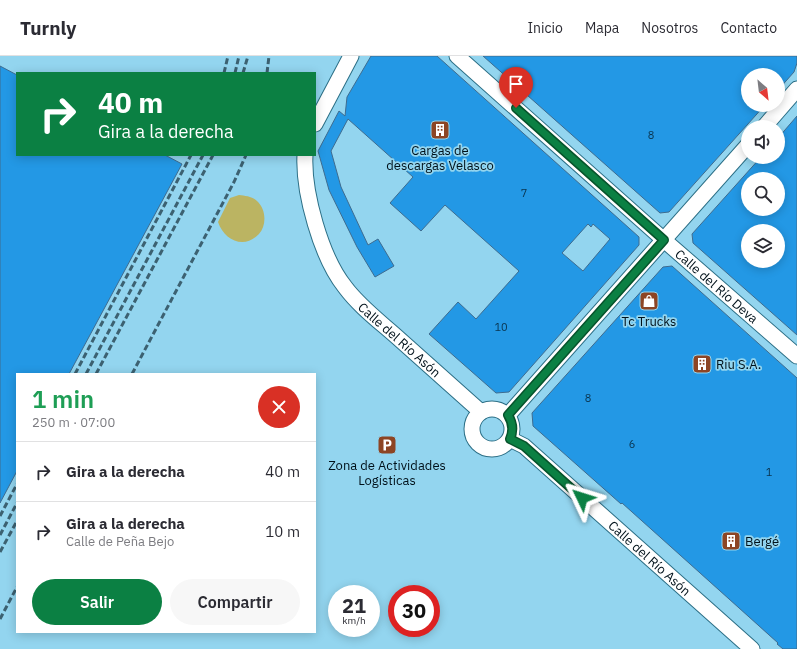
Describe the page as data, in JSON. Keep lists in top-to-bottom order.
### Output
{
  "streets": {
    "street": ["Calle del Río Deva", "Calle del Río Asón"]
  },
  "places": {
    "building": ["Cargas de descargas Velasco", "Riu S.A.", "Bergé"],
    "shop": ["Tc Trucks"],
    "parking": ["Zona de Actividades Logísticas"]
  },
  "house_numbers": [
    "8",
    "7",
    "10",
    "8",
    "6",
    "1"
  ],
  "north": "bottom right",
  "page": {
    "header": "Turnly",
    "nav": [
      "Inicio",
      "Mapa",
      "Nosotros",
      "Contacto"
    ],
    "turn": ["40 m", "Gira a la derecha"],
    "heading": ["1 min", "250 m · 07:00"],
    "list": [
      {
        "name": "Gira a la derecha",
        "value": "40 m"
      },
      {
        "name": "Gira a la derecha",
        "note": "Calle de Peña Bejo",
        "value": "10 m"
      }
    ],
    "buttons": ["Salir", "Compartir"],
    "speed": "21 km/h",
    "limit": "30"
  }
}
